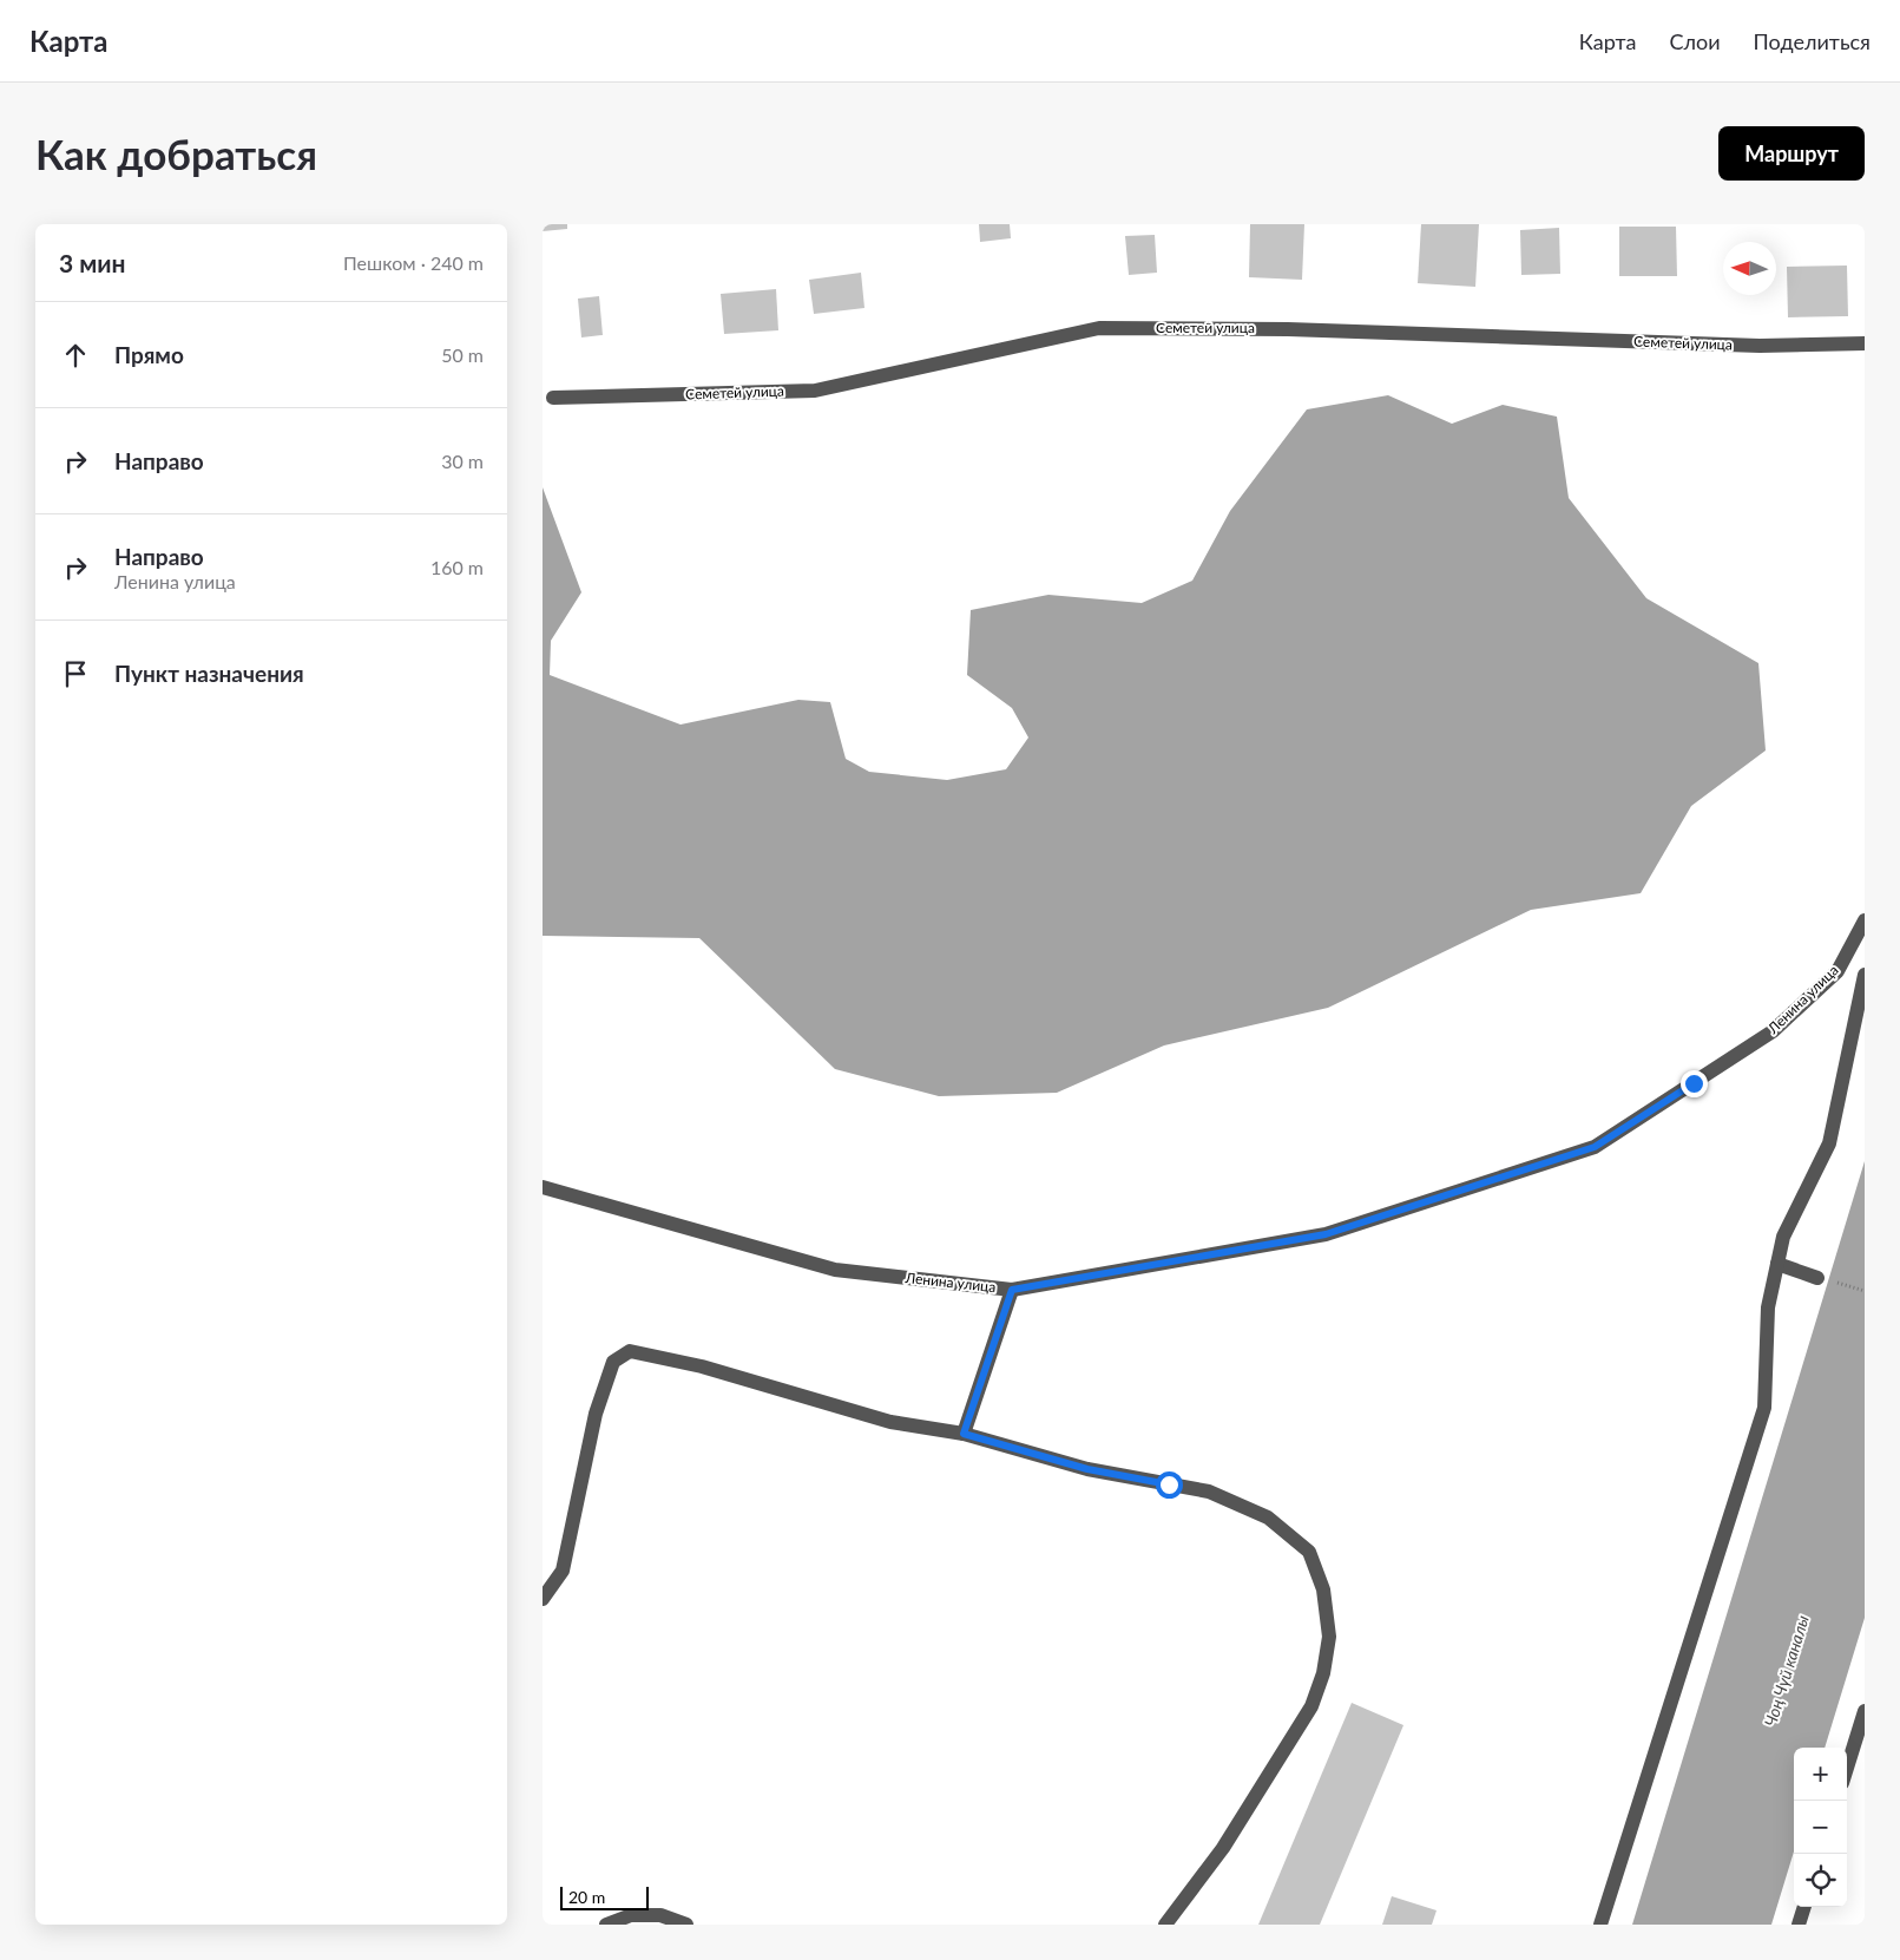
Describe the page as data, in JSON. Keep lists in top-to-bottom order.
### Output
{
  "streets": {
    "street": ["Семетей улица", "Ленина улица"]
  },
  "water": ["Чоң Чүй каналы"],
  "scale_bar": "20 m",
  "north": "left",
  "page": {
    "header": "Карта",
    "nav": ["Карта", "Слои", "Поделиться"],
    "buttons": "Маршрут",
    "title": "Как добраться",
    "heading": ["3 мин", "Пешком · 240 m"],
    "list": [
      ["Прямо", "50 m"],
      ["Направо", "30 m"],
      ["Направо", "Ленина улица", "160 m"],
      "Пункт назначения"
    ],
    "map_buttons": ["+", "−"],
    "scale": "20 m"
  }
}
